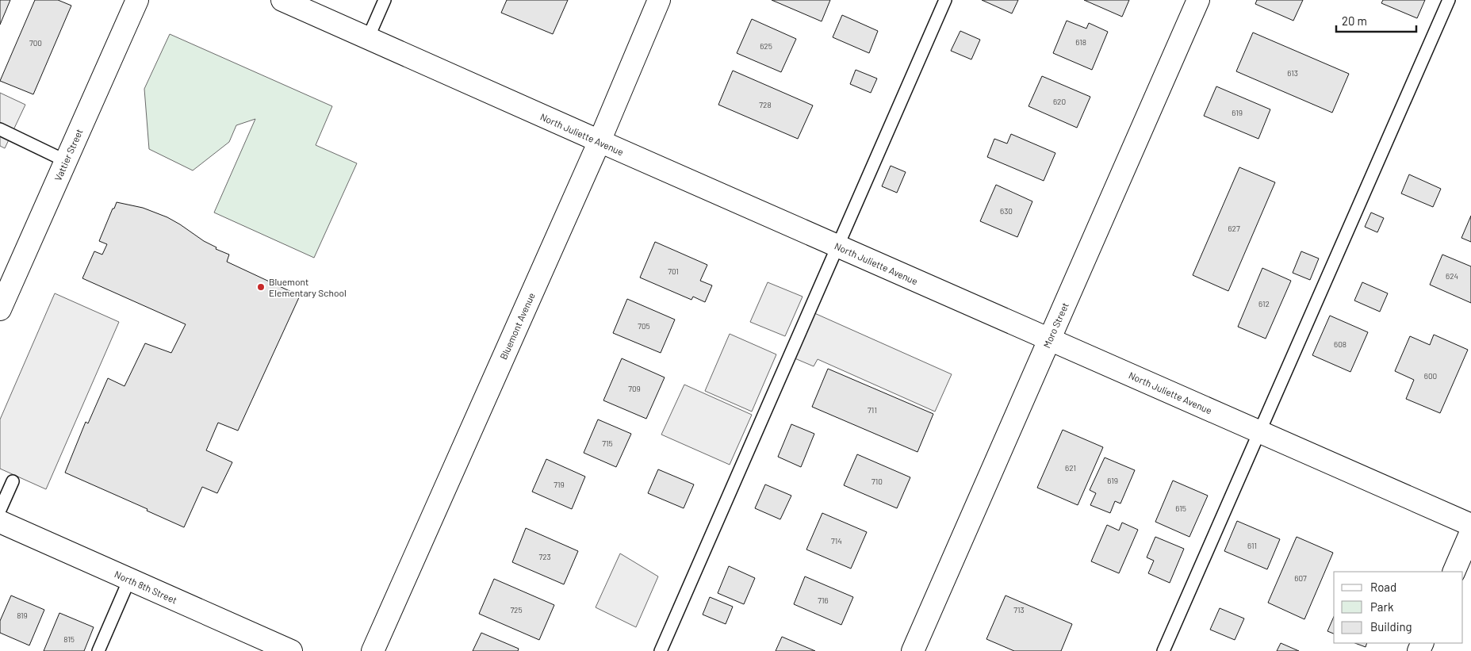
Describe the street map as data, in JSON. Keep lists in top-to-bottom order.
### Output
{
  "streets": {
    "street": [
      "North Juliette Avenue",
      "Vattier Street",
      "Moro Street",
      "Bluemont Avenue",
      "North 8th Street"
    ]
  },
  "crossings": [
    ["North Juliette Avenue", "Moro Street"],
    ["North Juliette Avenue", "Bluemont Avenue"]
  ],
  "places": ["Bluemont Elementary School"],
  "house_numbers": [
    "618",
    "700",
    "625",
    "613",
    "620",
    "728",
    "619",
    "630",
    "627",
    "701",
    "624",
    "612",
    "705",
    "608",
    "600",
    "709",
    "711",
    "715",
    "621",
    "619",
    "710",
    "719",
    "615",
    "714",
    "611",
    "723",
    "607",
    "716",
    "725",
    "713",
    "819",
    "815"
  ],
  "legend": ["Road", "Park", "Building"],
  "scale_bar": "20 m"
}
